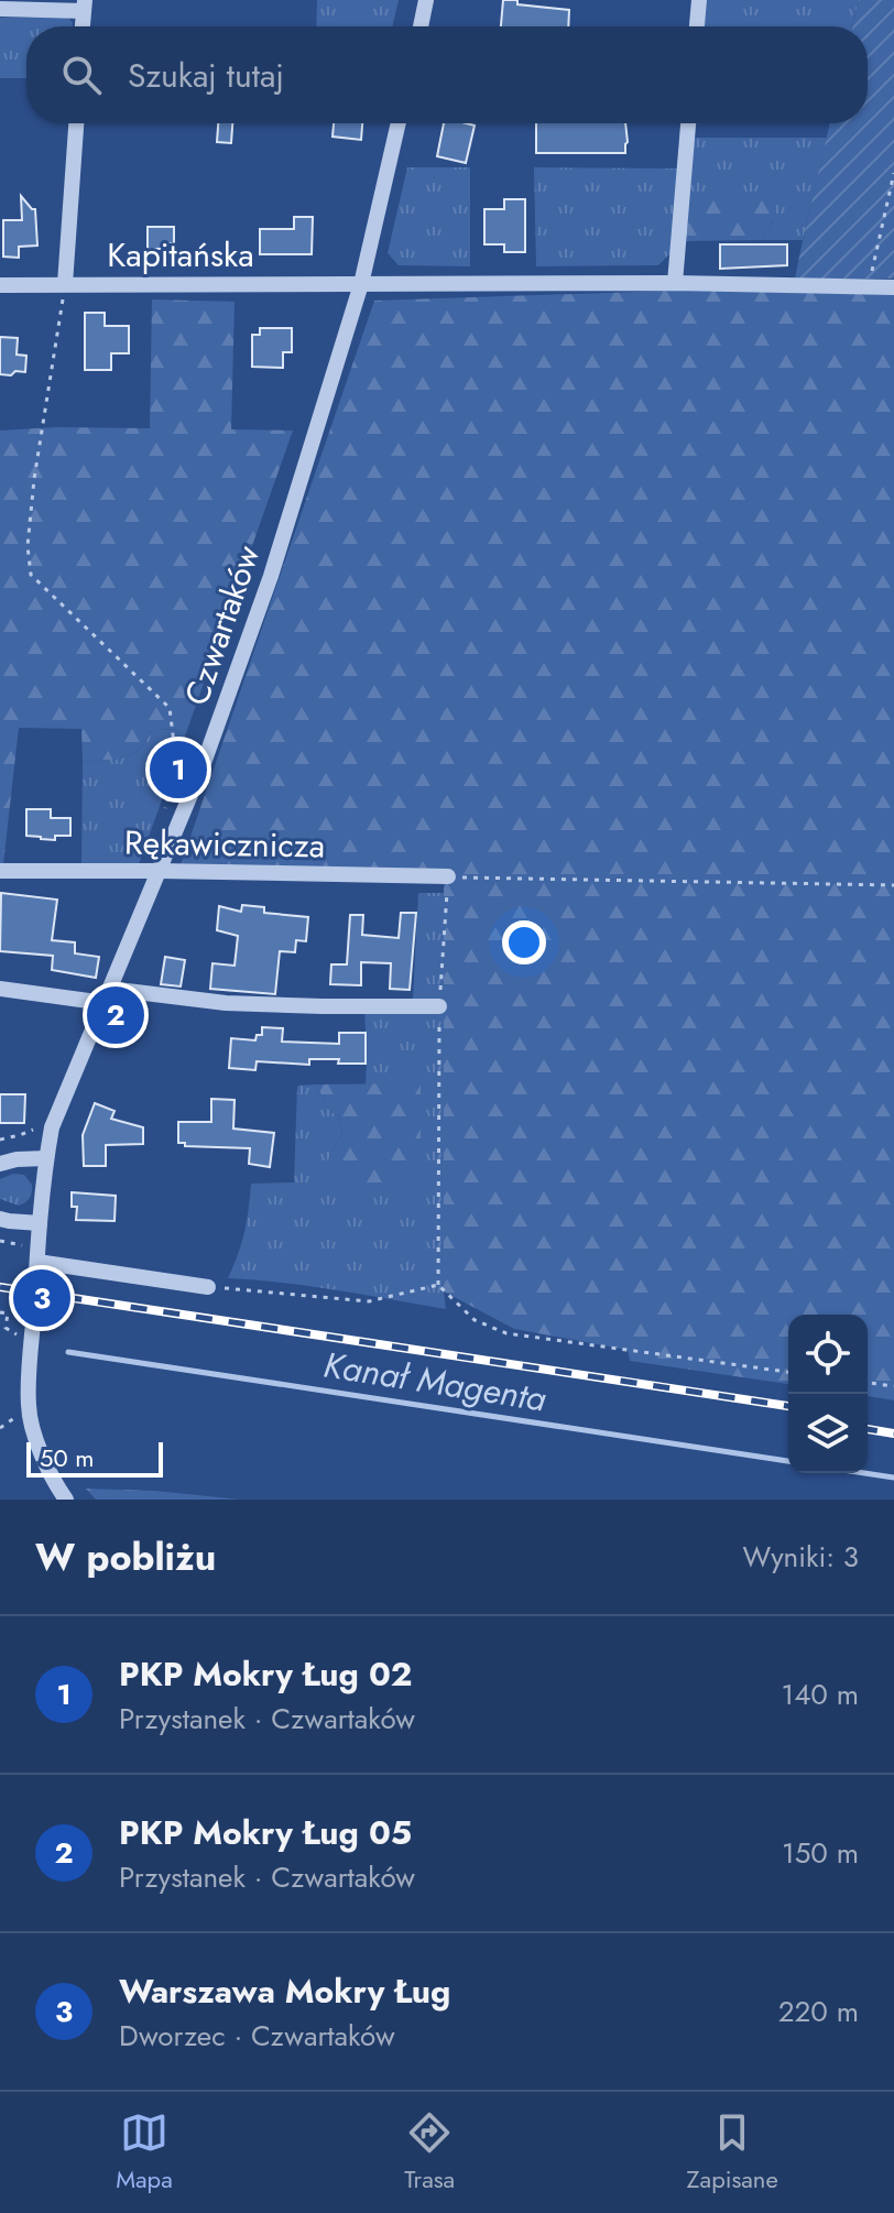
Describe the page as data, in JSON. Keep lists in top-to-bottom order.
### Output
{
  "streets": {
    "street": ["Kapitańska", "Czwartaków", "Rękawicznicza"]
  },
  "crossings": [
    ["Kapitańska", "Czwartaków"],
    ["Czwartaków", "Rękawicznicza"]
  ],
  "water": ["Kanał Magenta"],
  "scale_bar": "50 m",
  "page": {
    "search": "Szukaj tutaj",
    "pins": ["1", "2", "3"],
    "scale": "50 m",
    "heading": ["W pobliżu", "Wyniki: 3"],
    "list": [
      {
        "mark": "1",
        "name": "PKP Mokry Ług 02",
        "note": "Przystanek · Czwartaków",
        "value": "140 m"
      },
      {
        "mark": "2",
        "name": "PKP Mokry Ług 05",
        "note": "Przystanek · Czwartaków",
        "value": "150 m"
      },
      {
        "mark": "3",
        "name": "Warszawa Mokry Ług",
        "note": "Dworzec · Czwartaków",
        "value": "220 m"
      }
    ],
    "nav": ["Mapa", "Trasa", "Zapisane"]
  }
}
